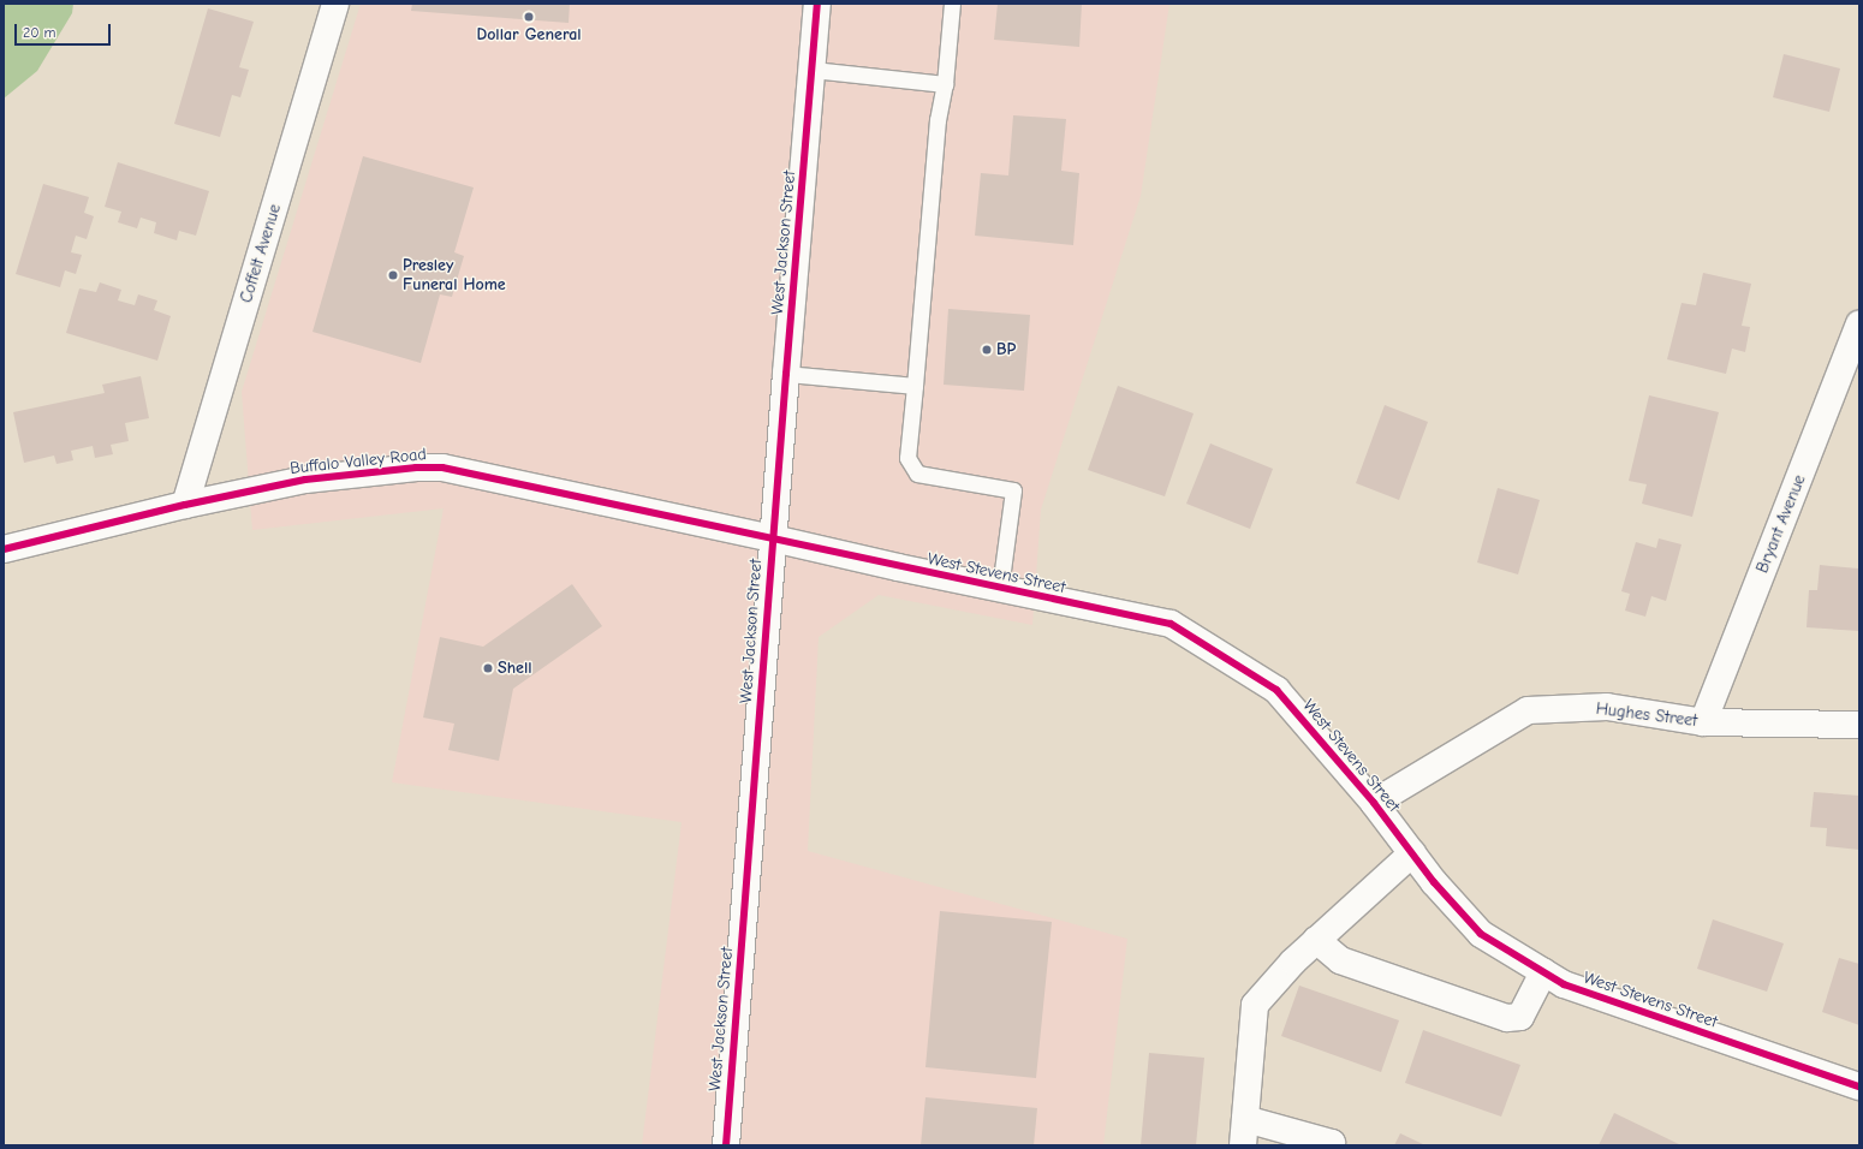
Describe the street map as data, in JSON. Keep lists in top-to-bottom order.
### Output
{
  "streets": {
    "street": [
      "West Jackson Street",
      "Coffelt Avenue",
      "Buffalo Valley Road",
      "Bryant Avenue",
      "West Stevens Street",
      "Hughes Street"
    ]
  },
  "crossings": [
    ["West Jackson Street", "Buffalo Valley Road"],
    ["West Jackson Street", "West Stevens Street"],
    ["Coffelt Avenue", "Buffalo Valley Road"],
    ["Buffalo Valley Road", "West Stevens Street"],
    ["Bryant Avenue", "Hughes Street"],
    ["West Stevens Street", "Hughes Street"]
  ],
  "places": [
    "Dollar General",
    "Presley Funeral Home",
    "BP",
    "Shell"
  ],
  "scale_bar": "20 m"
}
